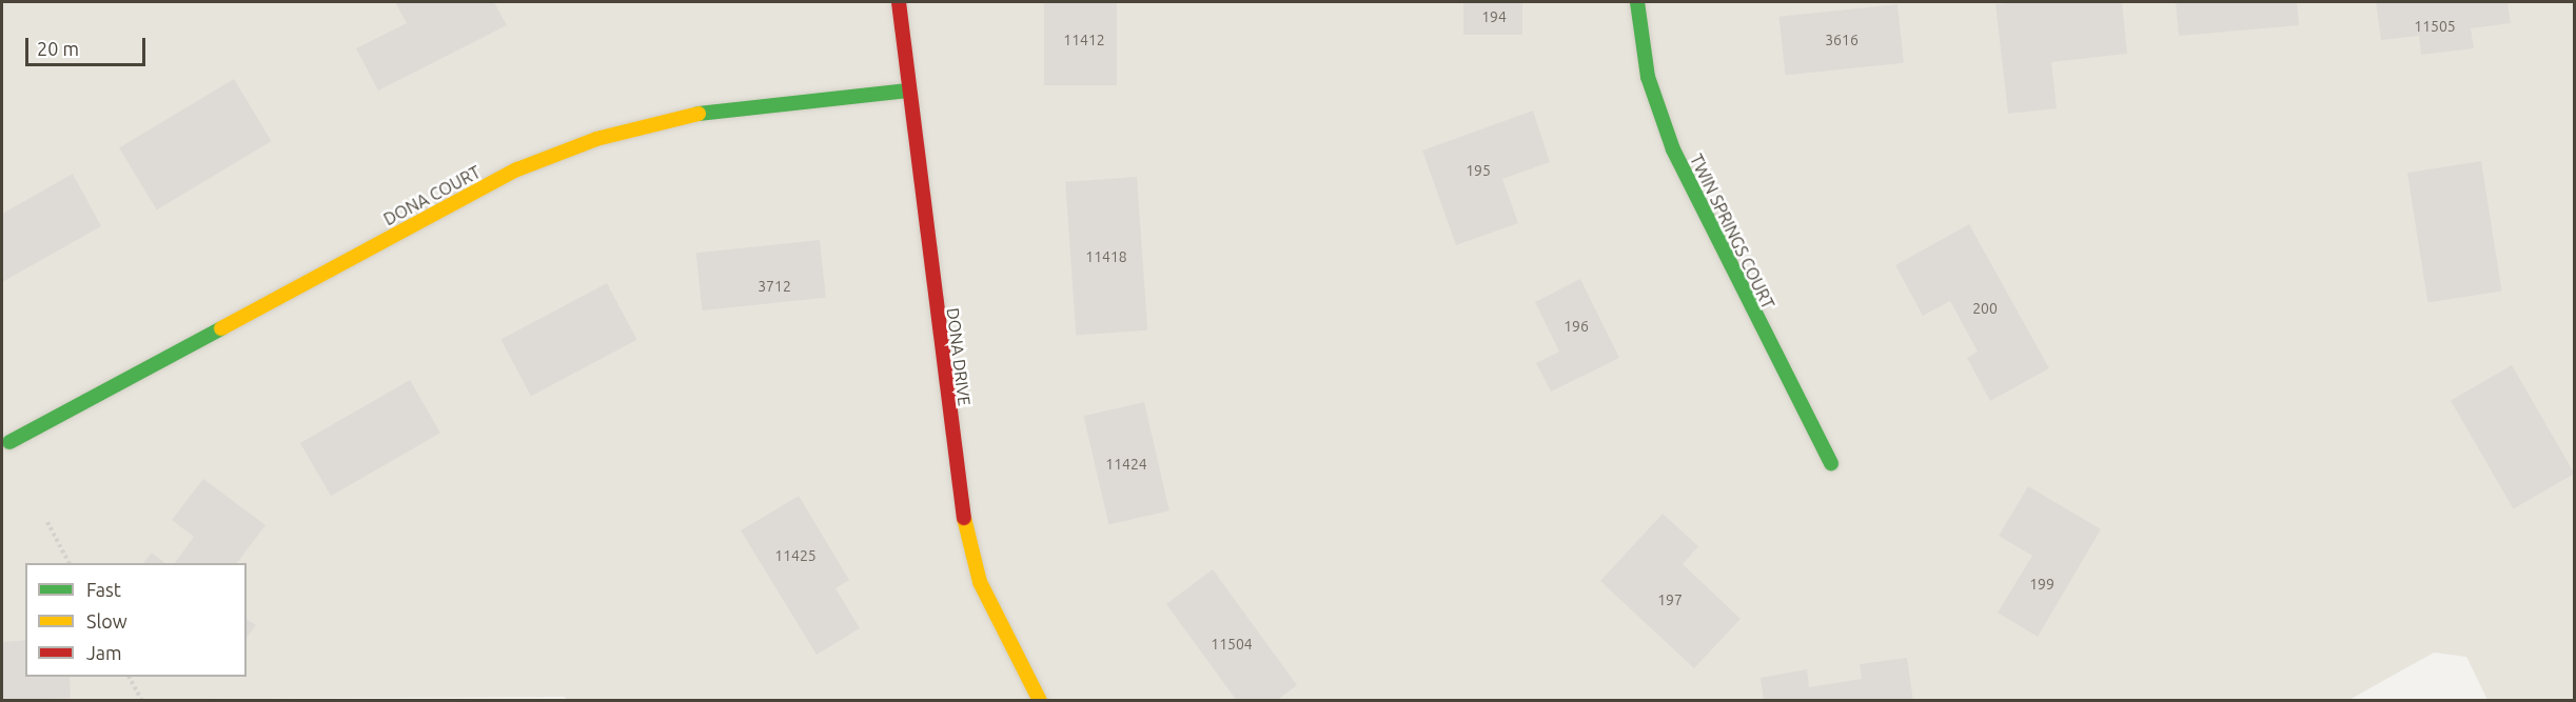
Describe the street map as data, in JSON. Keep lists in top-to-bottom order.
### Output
{
  "streets": {
    "street": ["DONA COURT", "TWIN SPRINGS COURT", "DONA DRIVE"]
  },
  "crossings": [
    ["DONA COURT", "DONA DRIVE"]
  ],
  "house_numbers": [
    "194",
    "11505",
    "11412",
    "3616",
    "195",
    "11418",
    "3712",
    "200",
    "196",
    "11424",
    "11425",
    "199",
    "197",
    "11504"
  ],
  "legend": ["Fast", "Slow", "Jam"],
  "scale_bar": "20 m"
}
